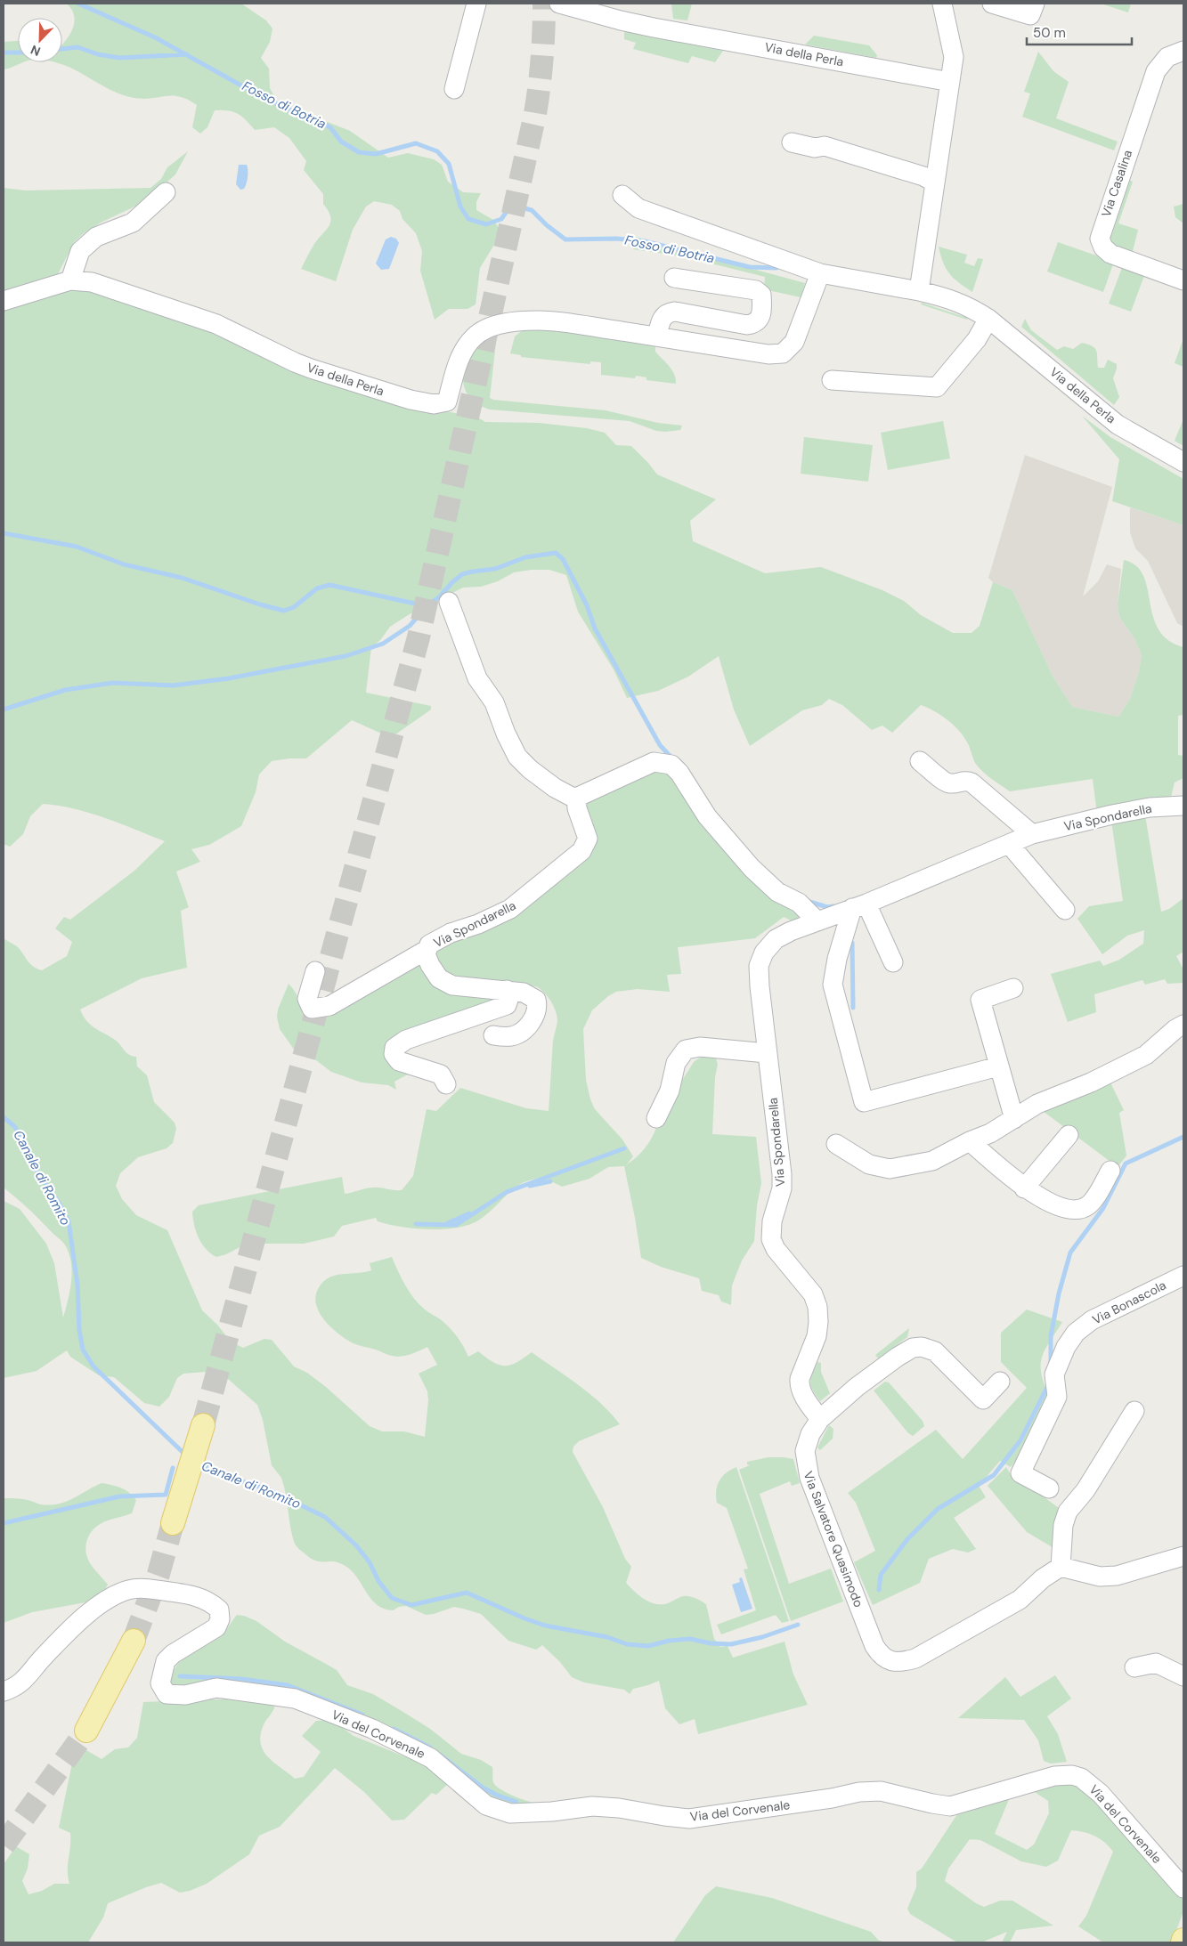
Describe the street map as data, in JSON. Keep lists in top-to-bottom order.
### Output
{
  "streets": {
    "street": [
      "Via della Perla",
      "Via Casalina",
      "Via Spondarella",
      "Via Bonascola",
      "Via Salvatore Quasimodo",
      "Via del Corvenale"
    ]
  },
  "crossings": [
    ["Via Spondarella", "Via Salvatore Quasimodo"]
  ],
  "water": ["Fosso di Botria", "Canale di Romito"],
  "scale_bar": "50 m",
  "north": "bottom left"
}
